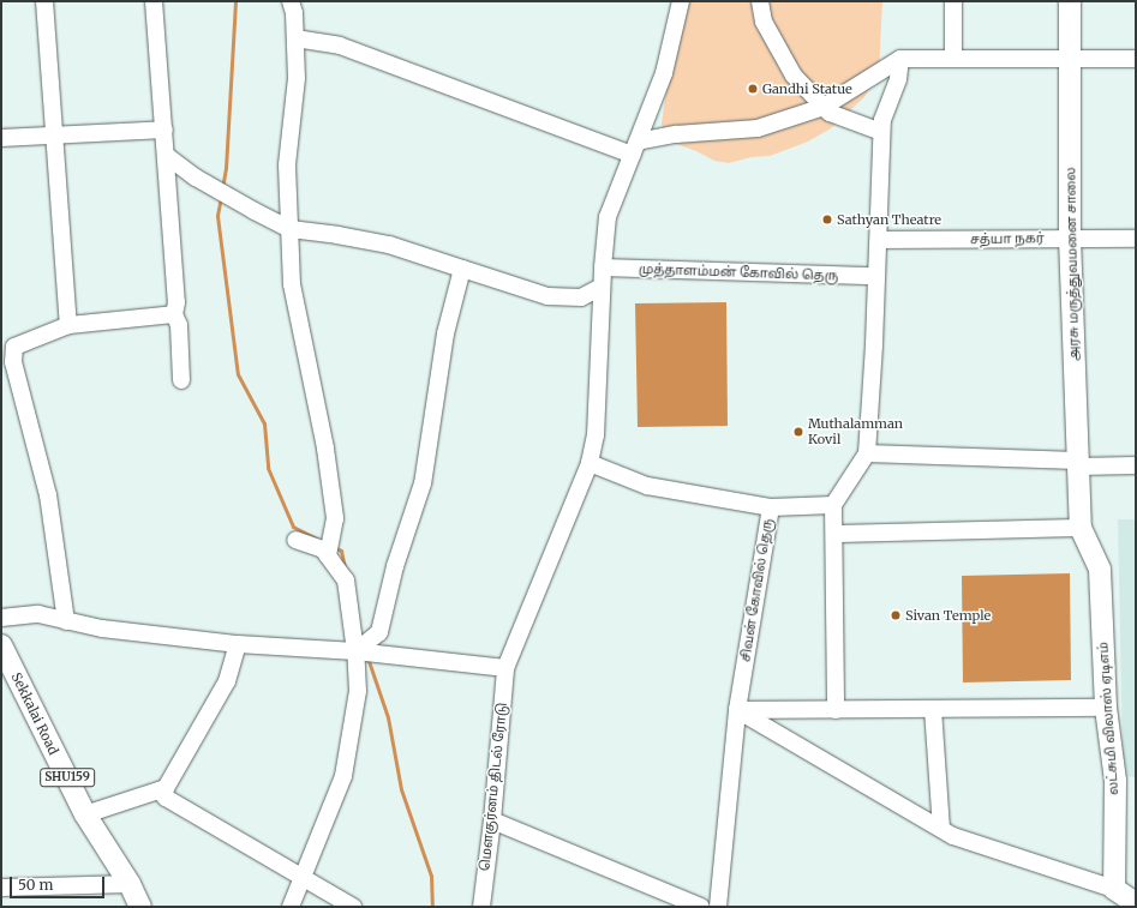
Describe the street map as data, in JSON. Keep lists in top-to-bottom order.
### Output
{
  "streets": {
    "main road": [
      "அரசு மருத்துவமனை சாலை",
      "Sekkalai Road",
      "லட்சுமி விலாஸ் ஏடிஎம்",
      "SHU159"
    ],
    "street": [
      "சத்யா நகர்",
      "முத்தாளம்மன் கோவில் தெரு",
      "சிவன் கோவில் தெரு",
      "மௌகுர்னம் திடல் ரோடு"
    ]
  },
  "crossings": [
    ["சத்யா நகர்", "அரசு மருத்துவமனை சாலை"],
    ["அரசு மருத்துவமனை சாலை", "லட்சுமி விலாஸ் ஏடிஎம்"],
    ["முத்தாளம்மன் கோவில் தெரு", "மௌகுர்னம் திடல் ரோடு"]
  ],
  "places": [
    "Gandhi Statue",
    "Sathyan Theatre",
    "Muthalamman Kovil",
    "Sivan Temple"
  ],
  "scale_bar": "50 m"
}
